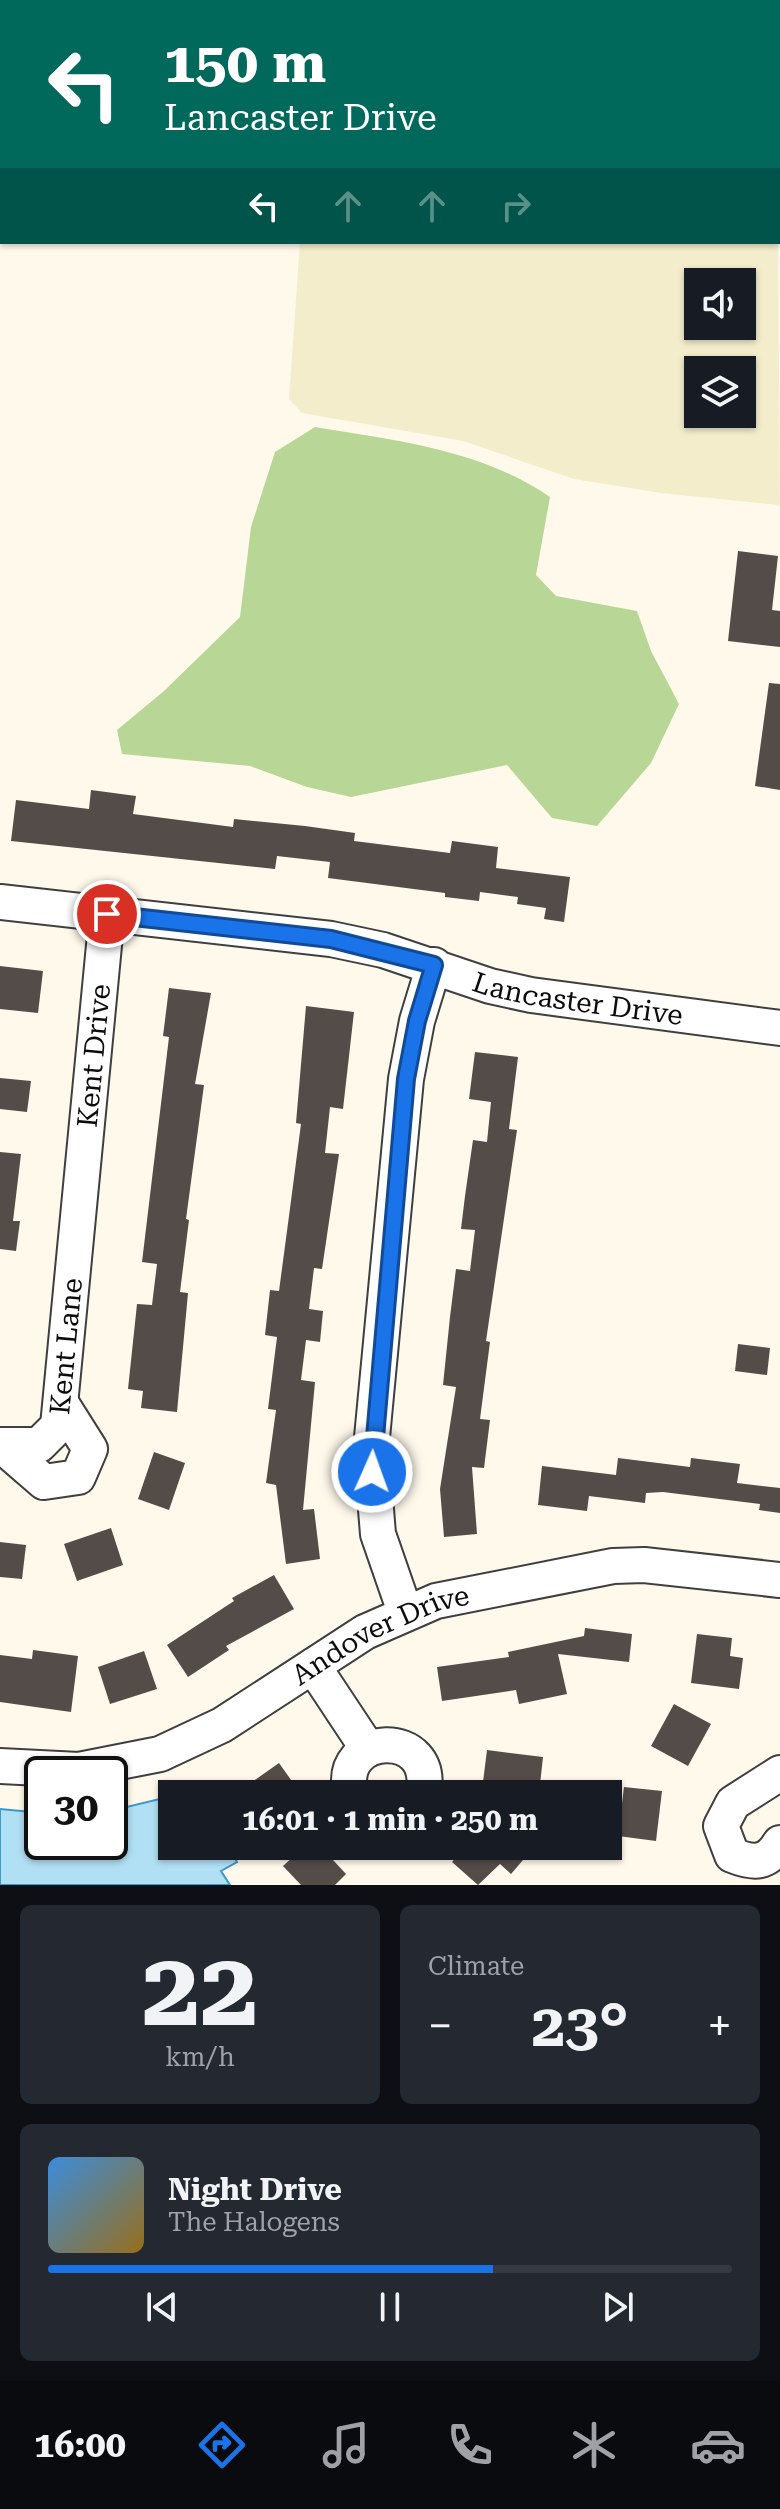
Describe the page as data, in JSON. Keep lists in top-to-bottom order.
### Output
{
  "streets": {
    "street": [
      "Lancaster Drive",
      "Kent Drive",
      "Kent Lane",
      "Andover Drive"
    ]
  },
  "crossings": [
    ["Lancaster Drive", "Kent Drive"],
    ["Kent Drive", "Kent Lane"]
  ],
  "page": {
    "turn": ["150 m", "Lancaster Drive"],
    "limit": "30",
    "trip": "16:01 · 1 min · 250 m",
    "tile": [
      ["22", "km/h"],
      "Climate"
    ],
    "heat": ["−", "23°", "+"],
    "song": ["Night Drive", "The Halogens"],
    "tabs": "16:00"
  }
}
